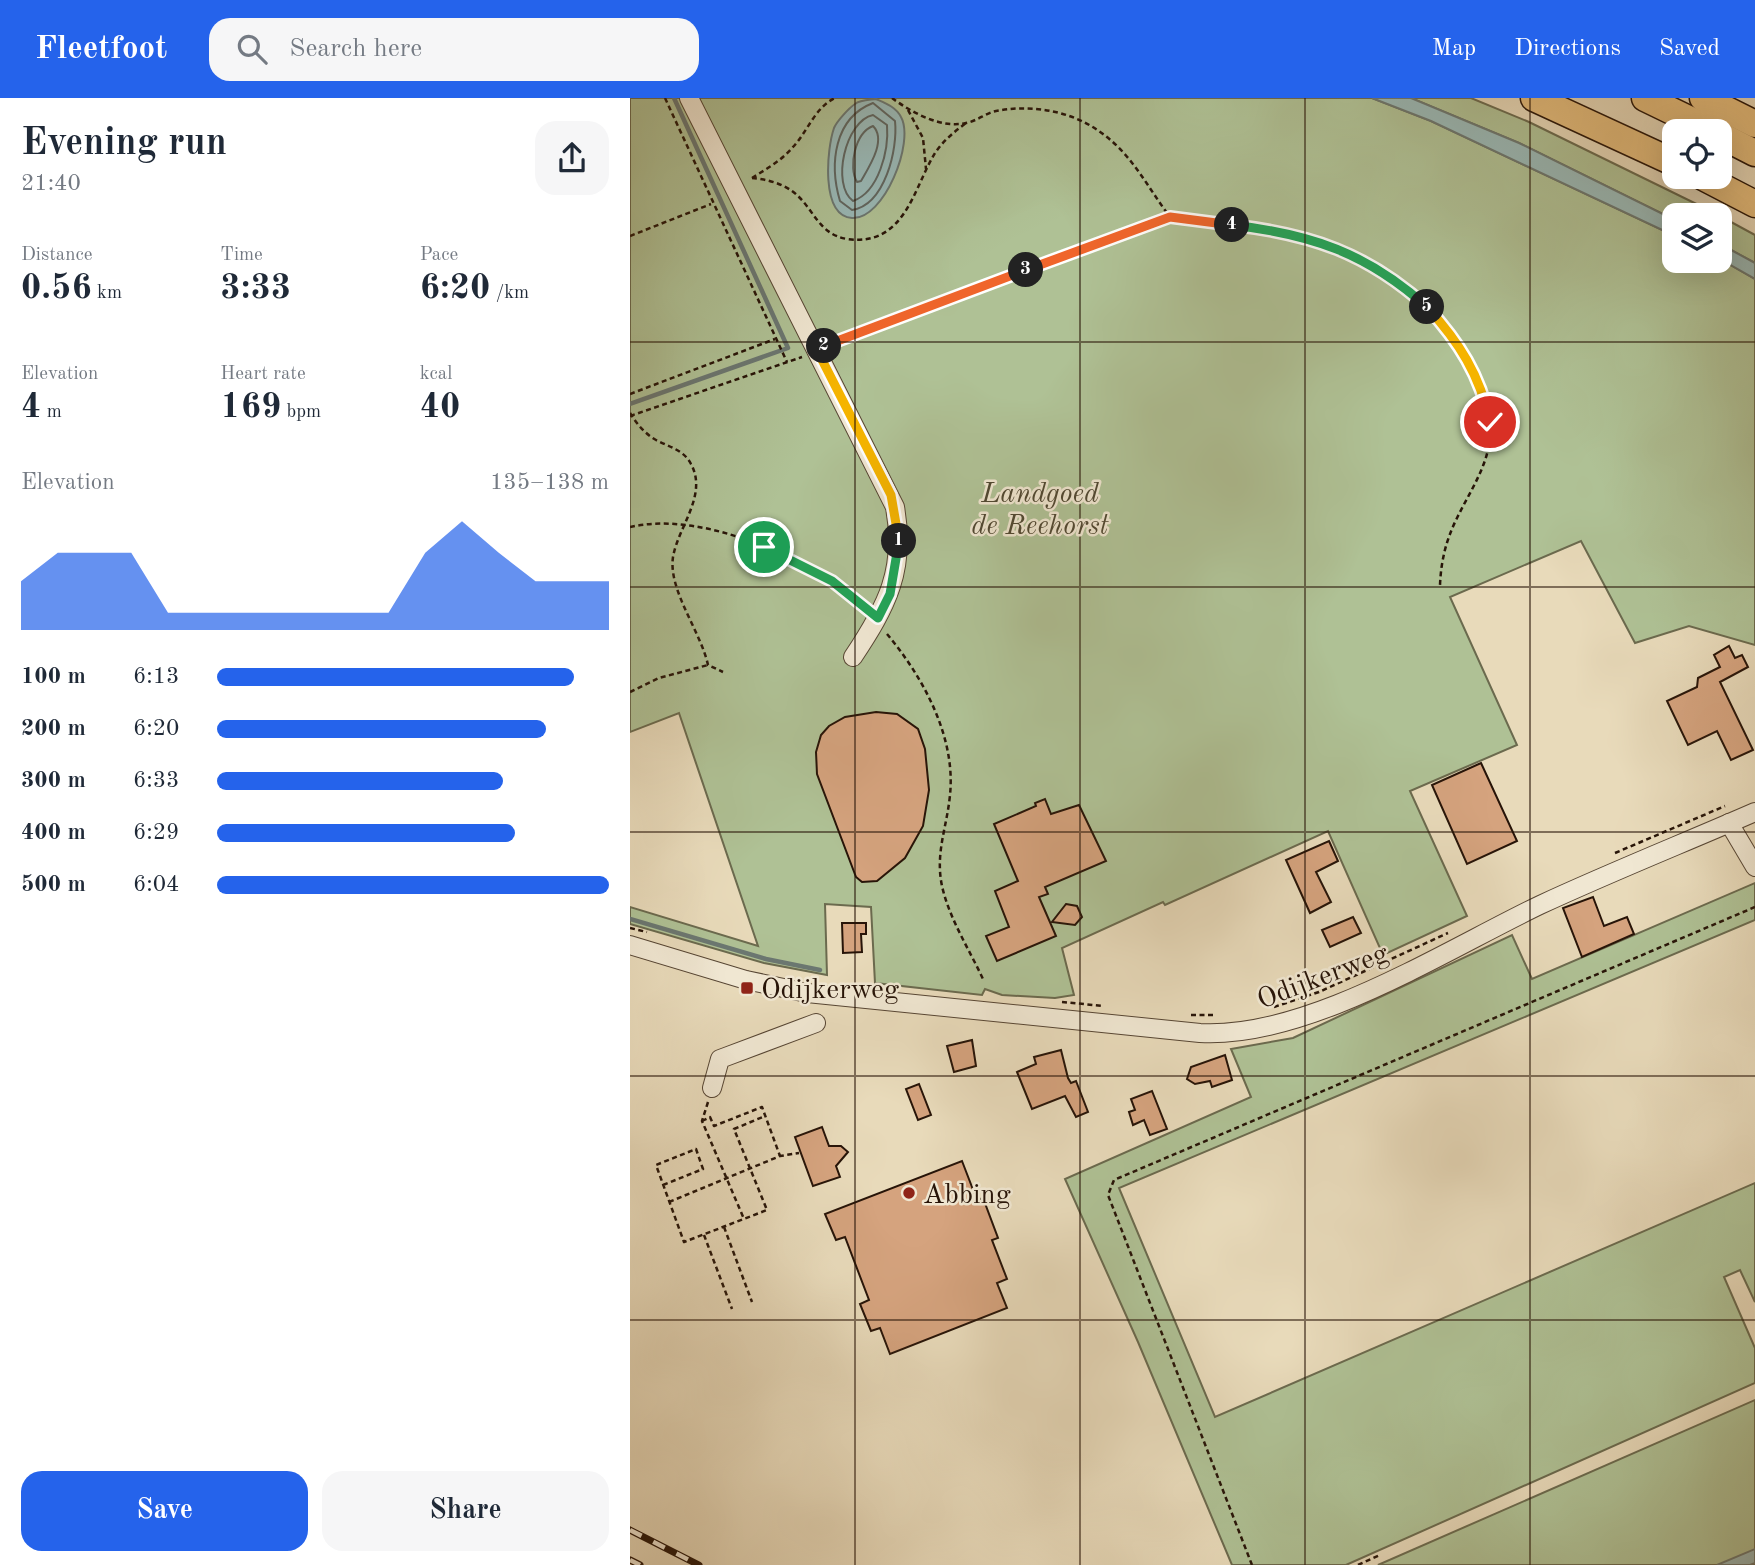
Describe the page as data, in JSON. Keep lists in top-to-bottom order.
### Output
{
  "streets": {
    "street": ["Odijkerweg"]
  },
  "parks": ["Landgoed de Reehorst"],
  "places": {
    "transit": ["Odijkerweg"],
    "other": ["Abbing"]
  },
  "page": {
    "header": "Fleetfoot",
    "search": "Search here",
    "nav": ["Map", "Directions", "Saved"],
    "heading": ["Evening run", "21:40"],
    "pins": [
      "4",
      "3",
      "5",
      "2",
      "1"
    ],
    "stats": [
      ["Distance", "0.56 km"],
      ["Time", "3:33"],
      ["Pace", "6:20 /km"],
      ["Elevation", "4 m"],
      ["Heart rate", "169 bpm"],
      ["kcal", "40"]
    ],
    "chart": ["Elevation", "135–138 m"],
    "list": [
      {
        "name": "100 m",
        "note": "6:13"
      },
      {
        "name": "200 m",
        "note": "6:20"
      },
      {
        "name": "300 m",
        "note": "6:33"
      },
      {
        "name": "400 m",
        "note": "6:29"
      },
      {
        "name": "500 m",
        "note": "6:04"
      }
    ],
    "buttons": ["Save", "Share"]
  }
}
